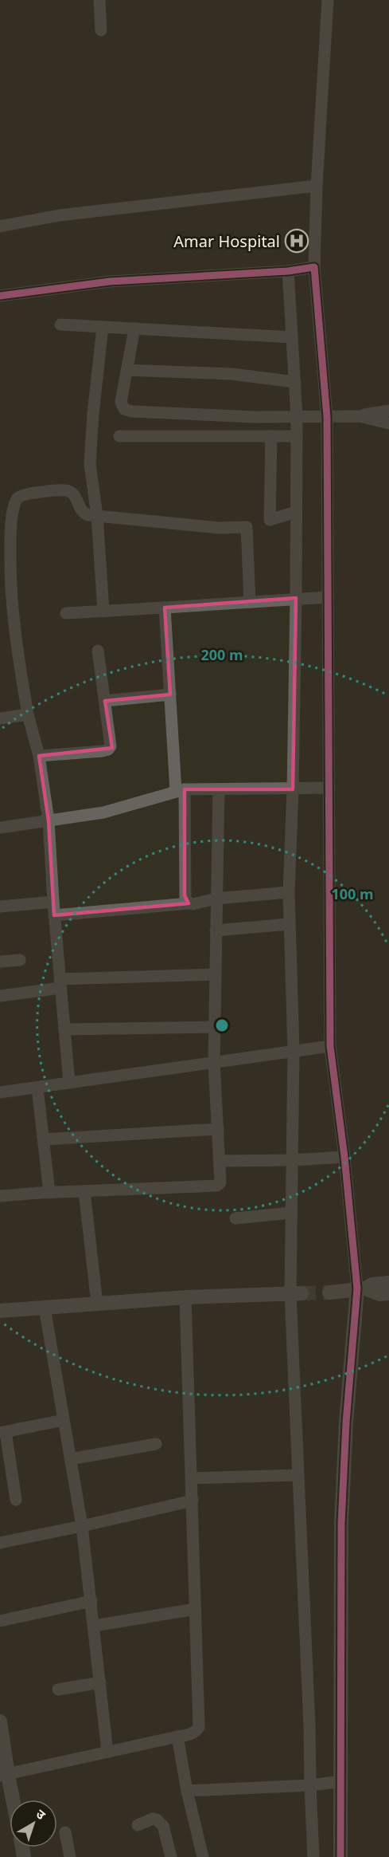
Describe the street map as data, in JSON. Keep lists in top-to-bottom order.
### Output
{
  "places": {
    "hospital": ["Amar Hospital"]
  },
  "north": "top right",
  "rings": ["200 m", "100 m"]
}
